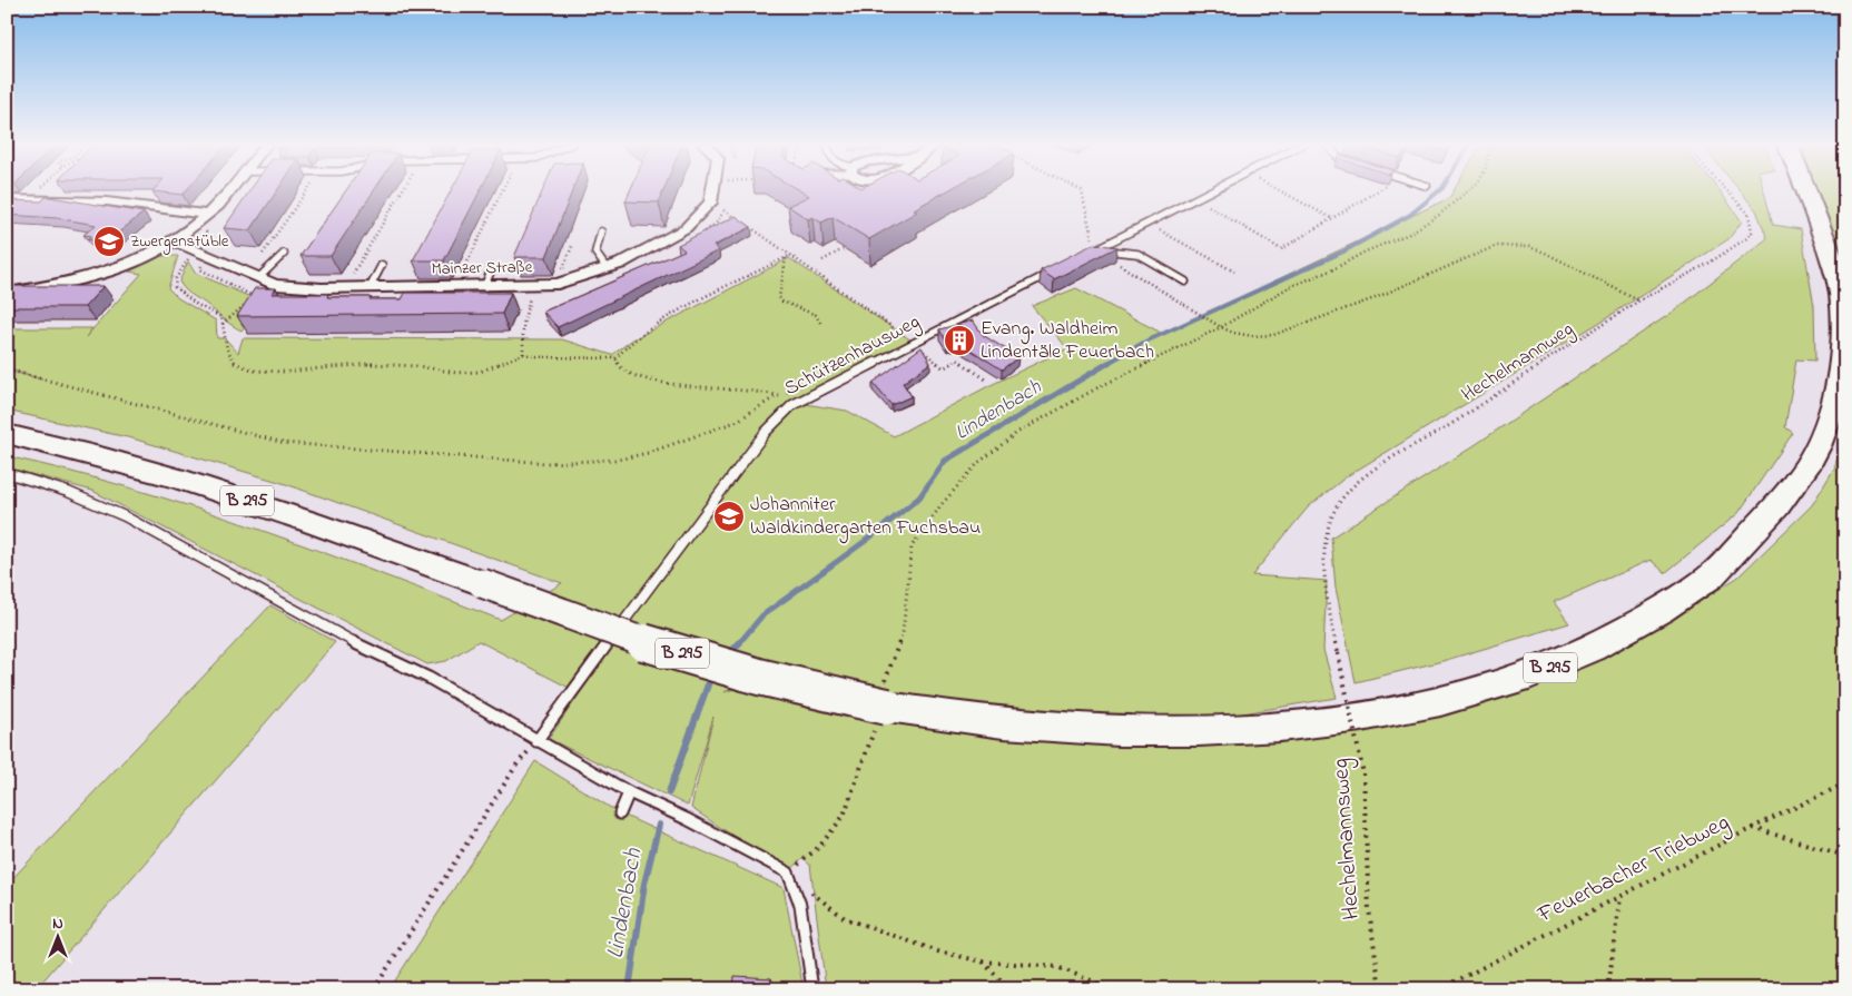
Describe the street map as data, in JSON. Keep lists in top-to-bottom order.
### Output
{
  "streets": {
    "main road": ["B 295"],
    "street": ["Mainzer Straße"],
    "lane": ["Schützenhausweg"],
    "path": ["Hechelmannweg", "Hechelmannsweg", "Feuerbacher Triebweg"]
  },
  "crossings": [
    ["Hechelmannweg", "Hechelmannsweg"]
  ],
  "water": ["Lindenbach"],
  "places": {
    "school or university": ["Zwergenstüble", "Johanniter Waldkindergarten Fuchsbau"],
    "building": ["Evang. Waldheim Lindentäle Feuerbach"]
  },
  "north": "top"
}
